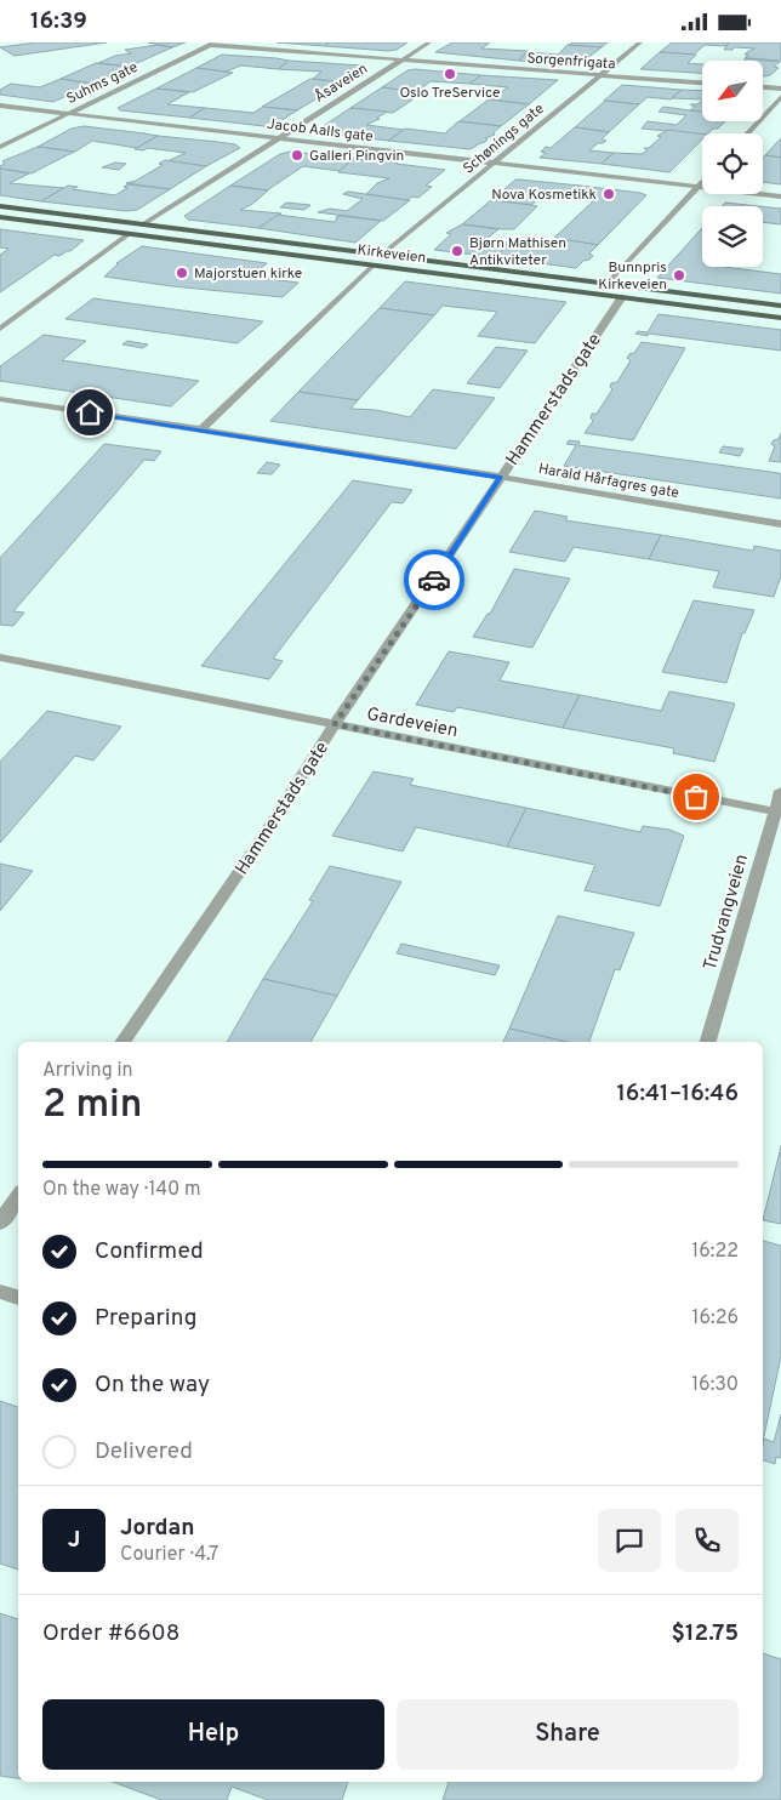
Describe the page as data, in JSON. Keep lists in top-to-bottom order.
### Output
{
  "streets": {
    "main road": ["Kirkeveien"],
    "street": [
      "Sorgenfrigata",
      "Suhms gate",
      "Åsaveien",
      "Jacob Aalls gate",
      "Schønings gate",
      "Hammerstads gate",
      "Harald Hårfagres gate",
      "Gardeveien",
      "Trudvangveien"
    ]
  },
  "crossings": [
    ["Sorgenfrigata", "Suhms gate"],
    ["Sorgenfrigata", "Åsaveien"],
    ["Sorgenfrigata", "Schønings gate"],
    ["Suhms gate", "Jacob Aalls gate"],
    ["Åsaveien", "Jacob Aalls gate"],
    ["Åsaveien", "Kirkeveien"],
    ["Jacob Aalls gate", "Schønings gate"],
    ["Schønings gate", "Kirkeveien"],
    ["Kirkeveien", "Hammerstads gate"],
    ["Hammerstads gate", "Harald Hårfagres gate"],
    ["Hammerstads gate", "Gardeveien"],
    ["Gardeveien", "Trudvangveien"]
  ],
  "places": [
    "Oslo TreService",
    "Galleri Pingvin",
    "Nova Kosmetikk",
    "Bjørn Mathisen Antikviteter",
    "Majorstuen kirke",
    "Bunnpris Kirkeveien"
  ],
  "north": "bottom left",
  "page": {
    "status": "16:39",
    "heading": ["2 min", "Arriving in", "16:41–16:46"],
    "panel": [
      "Jordan",
      "Courier · 4.7",
      "Order #6608",
      "$12.75"
    ],
    "bar": "On the way · 140 m",
    "list": [
      ["Confirmed", "16:22"],
      ["Preparing", "16:26"],
      ["On the way", "16:30"],
      "Delivered"
    ],
    "round": "J",
    "buttons": ["Help", "Share"]
  }
}
